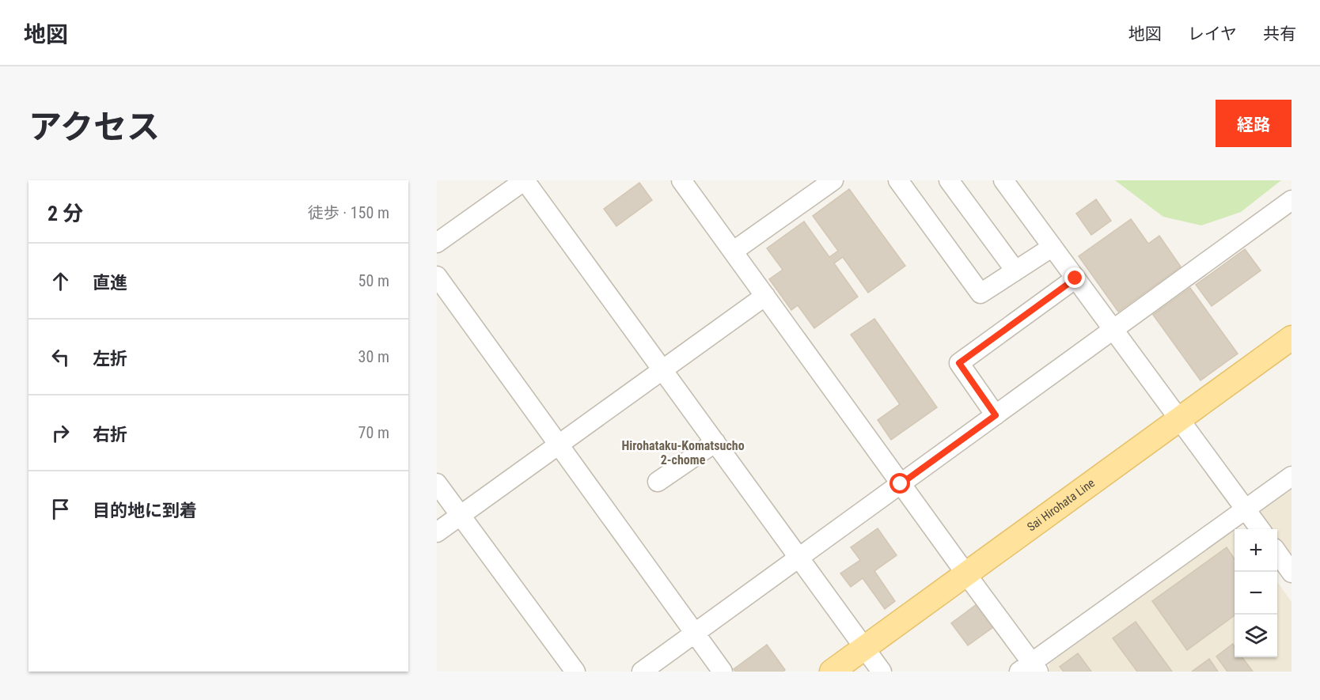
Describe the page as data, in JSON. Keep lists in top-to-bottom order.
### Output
{
  "streets": {
    "main road": ["Sai Hirohata Line"]
  },
  "districts": ["Hirohataku-Komatsucho 2-chome"],
  "page": {
    "header": "地図",
    "nav": ["地図", "レイヤ", "共有"],
    "title": "アクセス",
    "buttons": "経路",
    "heading": ["2 分", "徒歩 · 150 m"],
    "list": [
      ["直進", "50 m"],
      ["左折", "30 m"],
      ["右折", "70 m"],
      "目的地に到着"
    ],
    "map_buttons": ["+", "−"]
  }
}
